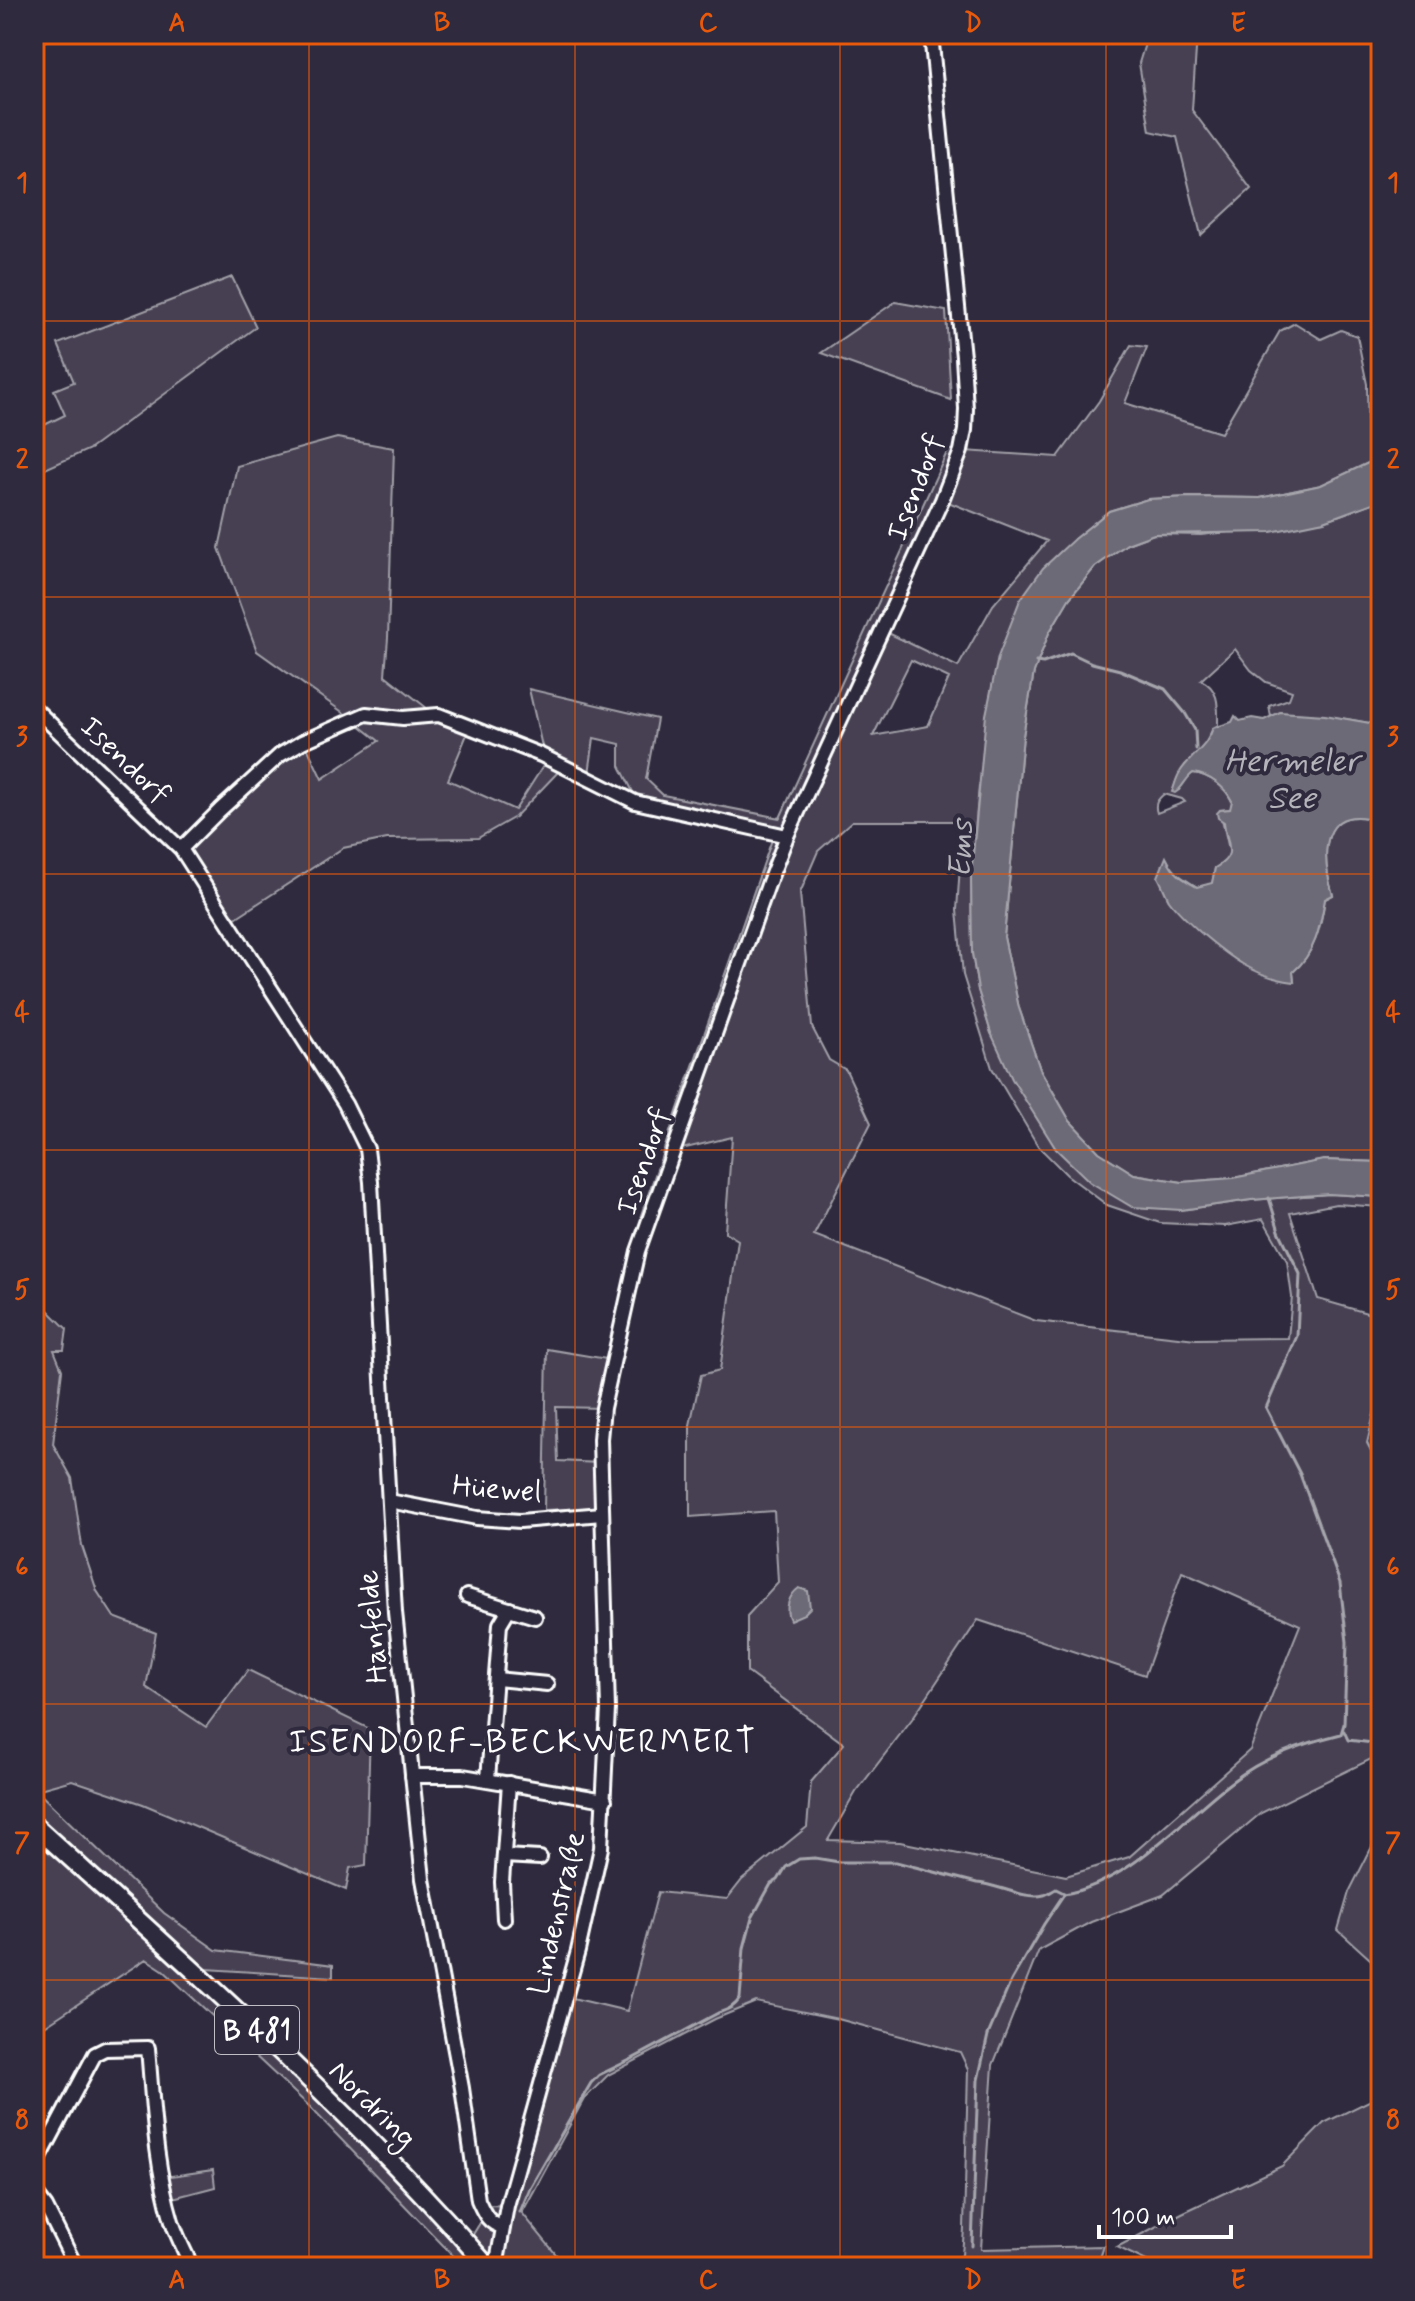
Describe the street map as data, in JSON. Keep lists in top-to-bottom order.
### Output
{
  "streets": {
    "main road": ["B 481", "Nordring"],
    "street": [
      "Isendorf",
      "Hüewel",
      "Hanfelde",
      "Lindenstraße"
    ]
  },
  "crossings": [
    ["Isendorf", "Hüewel"],
    ["Isendorf", "Hanfelde"],
    ["Isendorf", "Lindenstraße"],
    ["Hüewel", "Hanfelde"],
    ["Hüewel", "Lindenstraße"],
    ["Hanfelde", "Lindenstraße"]
  ],
  "districts": ["ISENDORF-BECKWERMERT"],
  "water": ["Hermeler See", "Ems"],
  "scale_bar": "100 m",
  "grid": {
    "columns": [
      "A",
      "B",
      "C",
      "D",
      "E"
    ],
    "rows": [
      "1",
      "2",
      "3",
      "4",
      "5",
      "6",
      "7",
      "8"
    ]
  }
}
